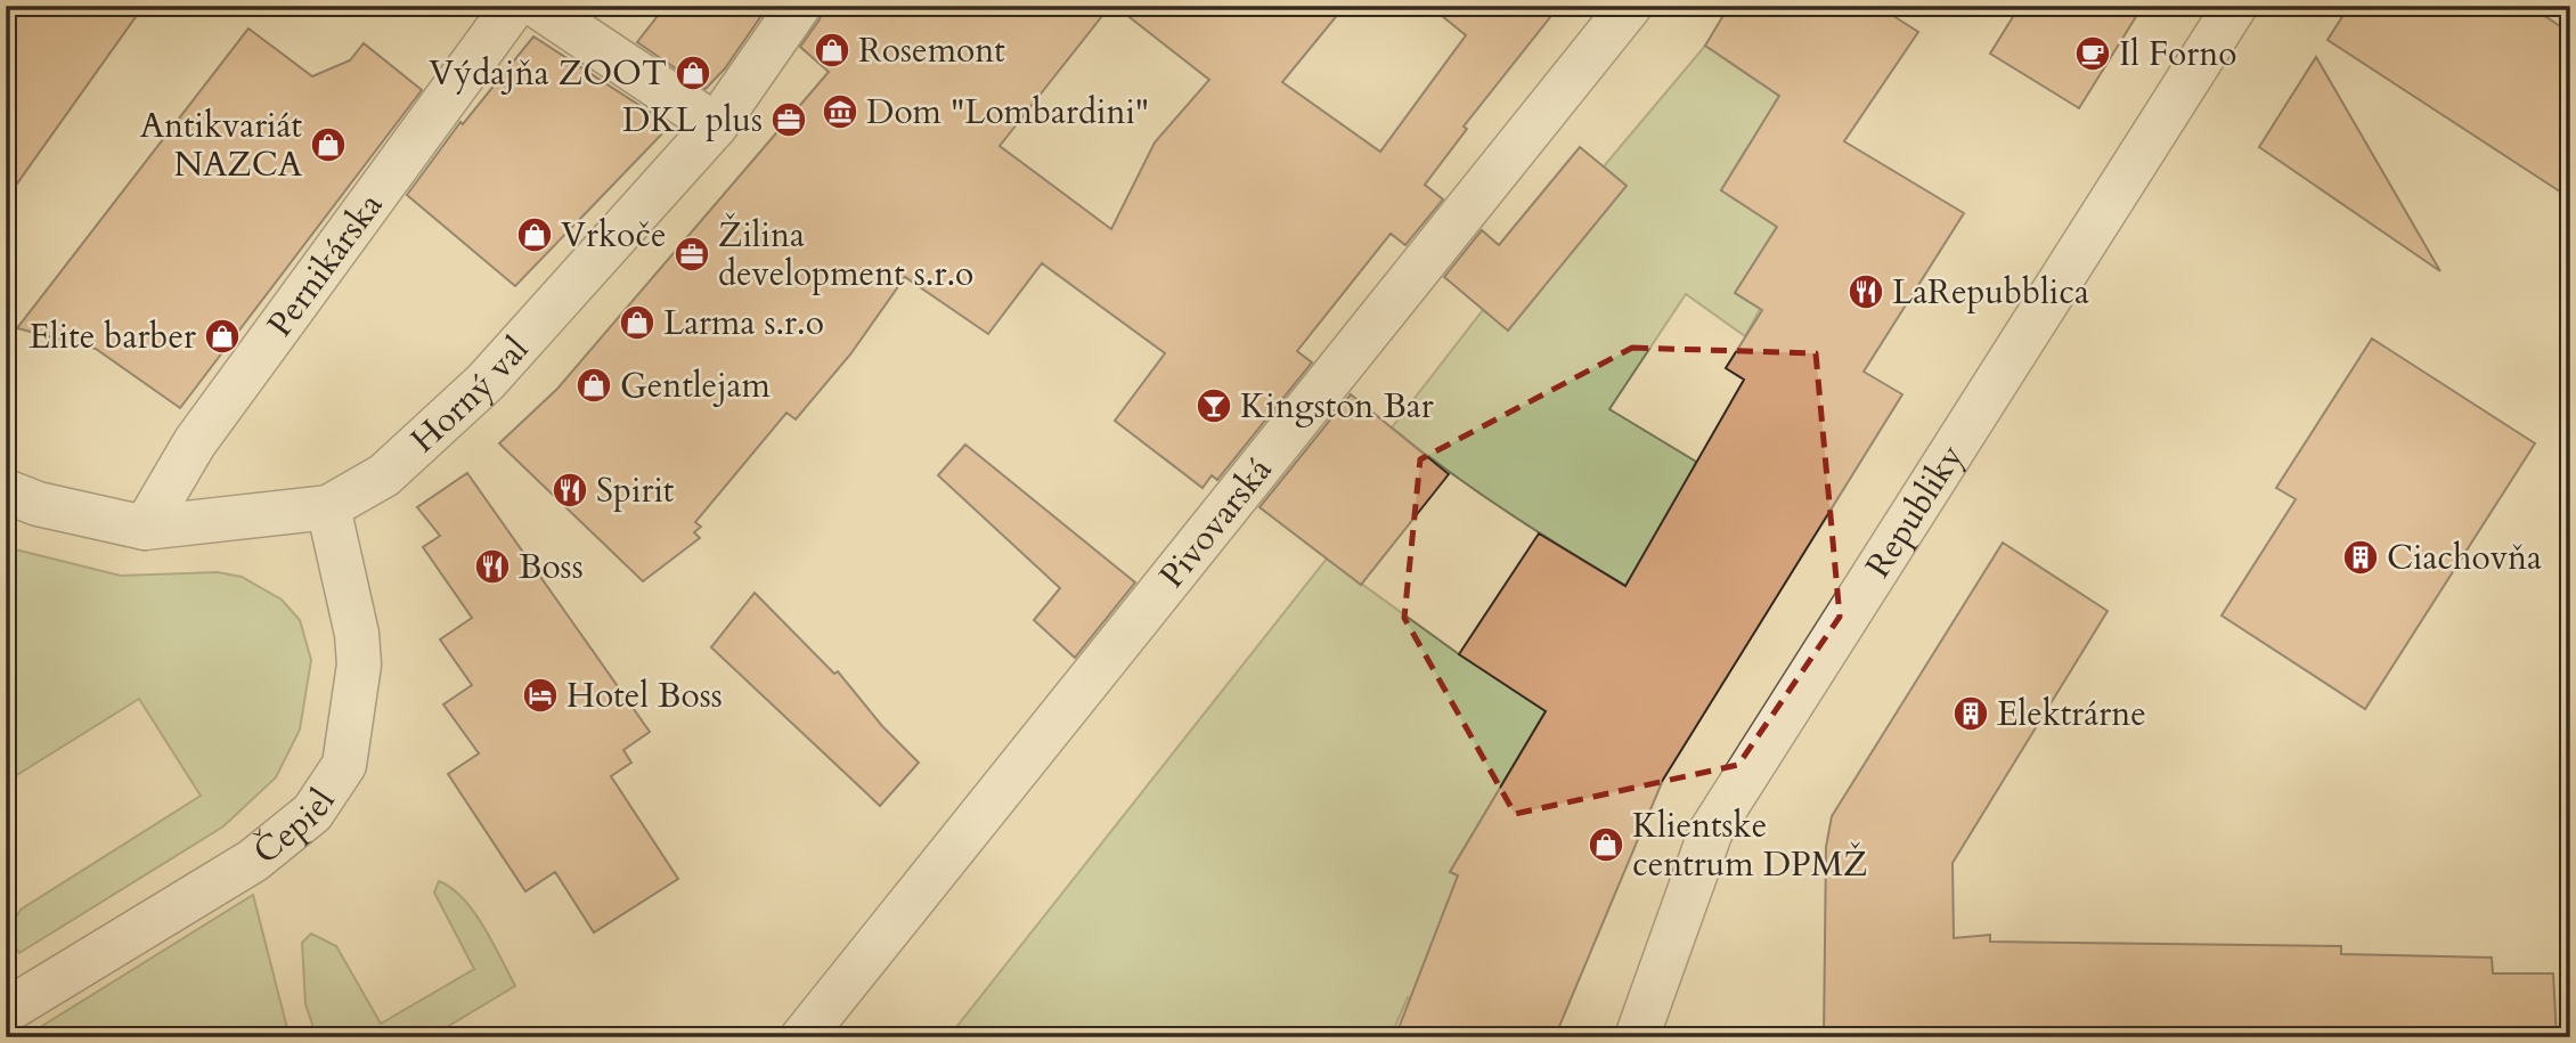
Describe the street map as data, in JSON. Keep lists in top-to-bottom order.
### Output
{
  "streets": {
    "street": [
      "Pernikárska",
      "Horný val",
      "Republiky",
      "Pivovarská",
      "Čepiel"
    ]
  },
  "crossings": [
    ["Pernikárska", "Horný val"],
    ["Horný val", "Čepiel"]
  ],
  "places": {
    "shop": [
      "Rosemont",
      "Výdajňa ZOOT",
      "Antikvariát NAZCA",
      "Vrkoče",
      "Larma s.r.o",
      "Elite barber",
      "Gentlejam",
      "Klientske centrum DPMŽ"
    ],
    "cafe": ["Il Forno"],
    "museum": ["Dom \"Lombardini\""],
    "office": ["DKL plus", "Žilina development s.r.o"],
    "restaurant": ["LaRepubblica", "Spirit", "Boss"],
    "bar": ["Kingston Bar"],
    "building": ["Ciachovňa", "Elektrárne"],
    "hotel": ["Hotel Boss"]
  }
}
